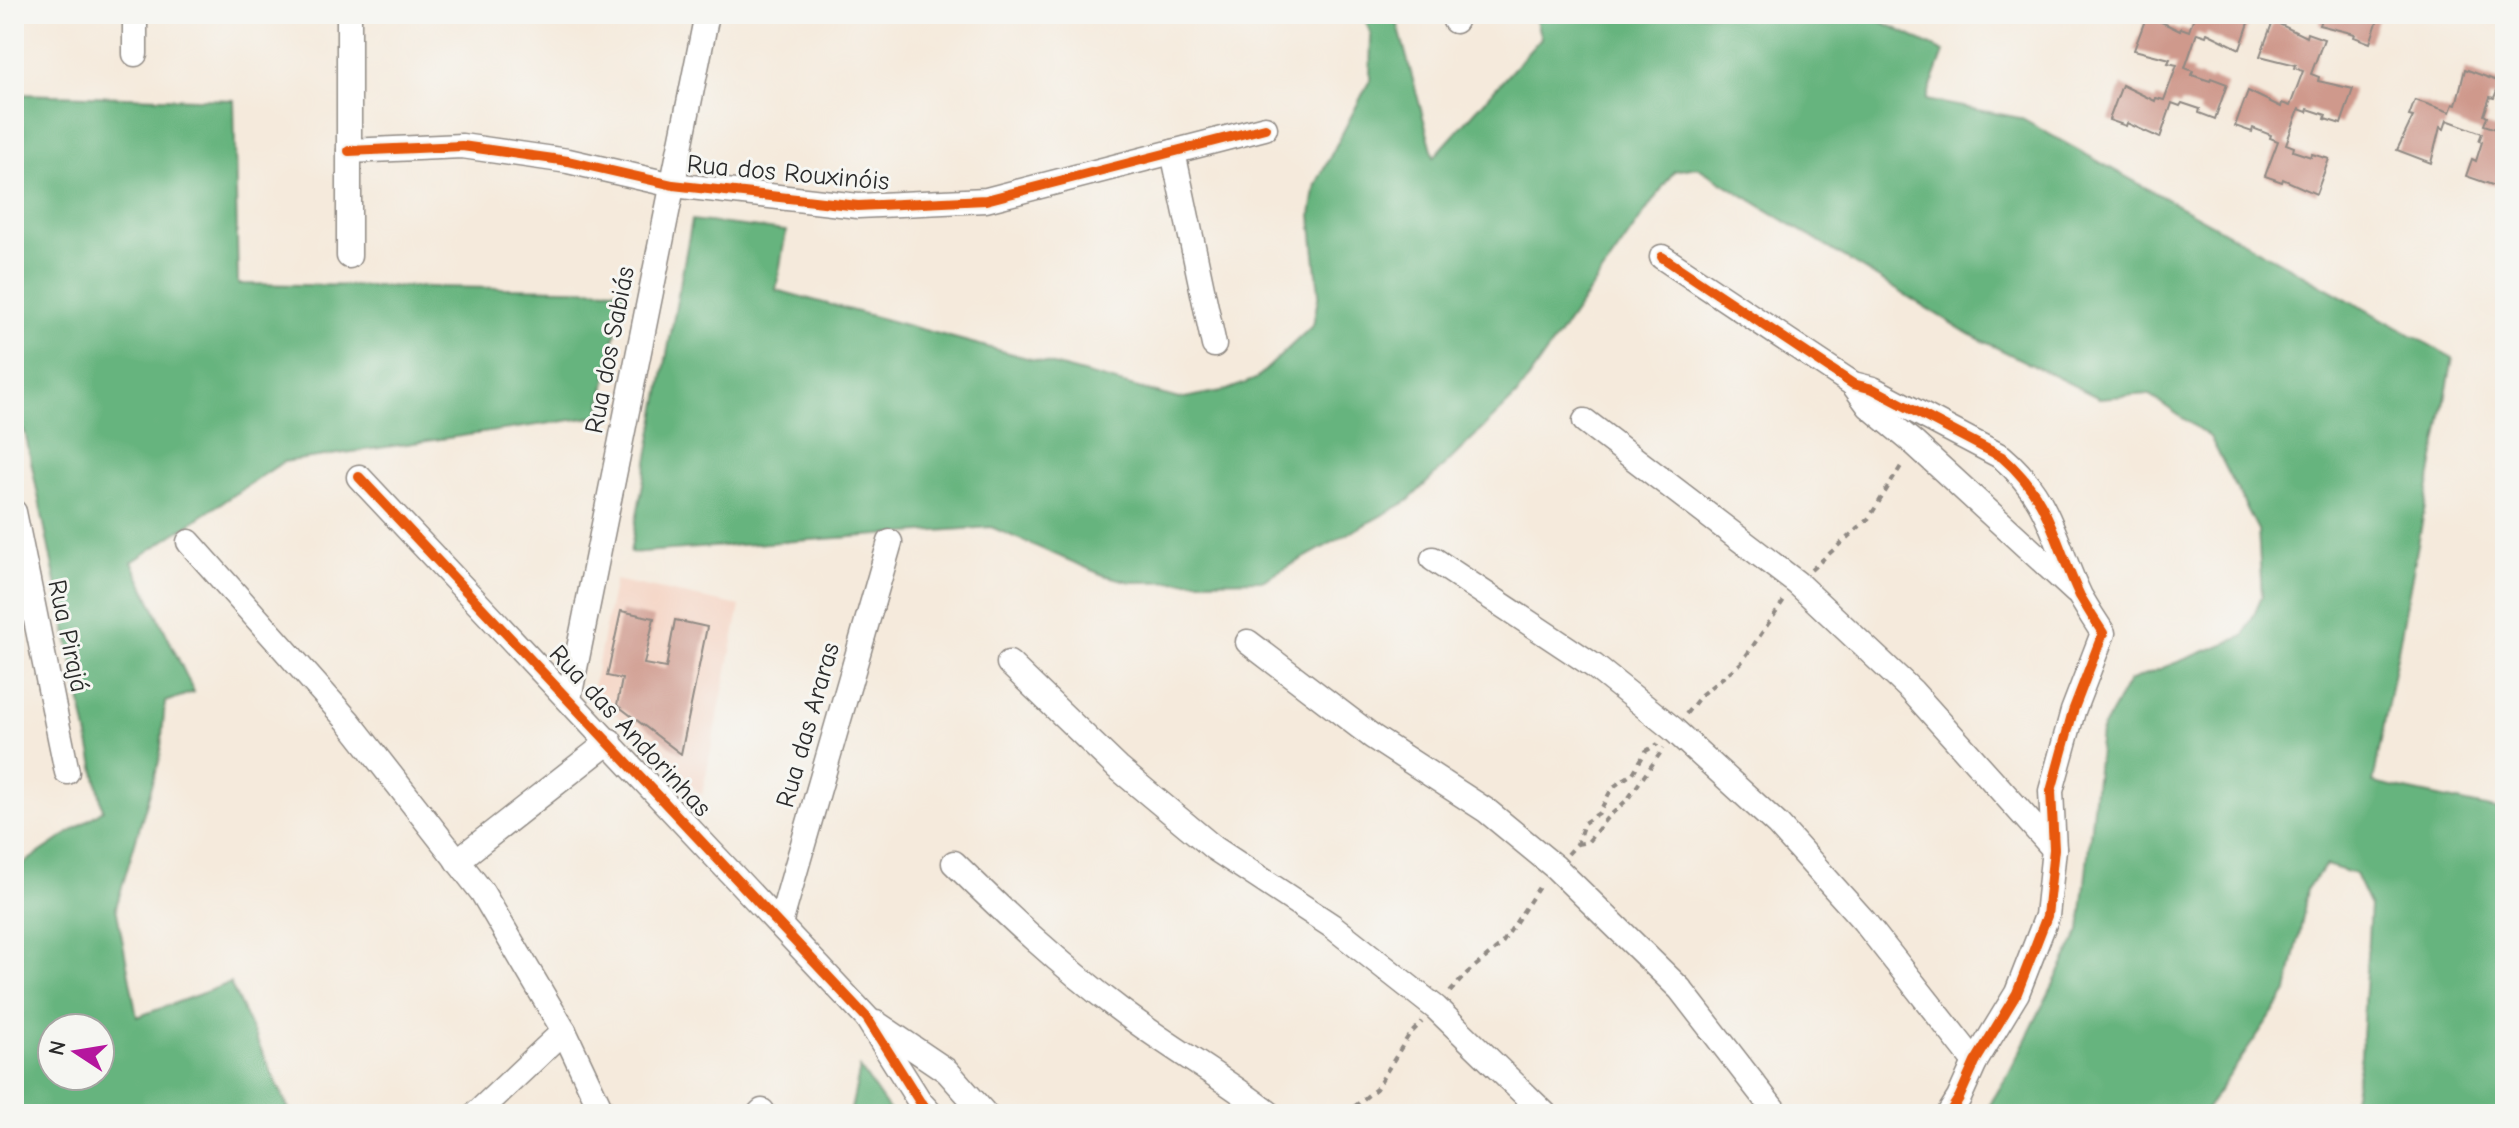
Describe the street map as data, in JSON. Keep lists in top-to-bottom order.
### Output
{
  "streets": {
    "street": [
      "Rua dos Rouxinóis",
      "Rua dos Sabiás",
      "Rua Pirajá",
      "Rua das Araras",
      "Rua das Andorinhas"
    ]
  },
  "crossings": [
    ["Rua dos Rouxinóis", "Rua dos Sabiás"],
    ["Rua dos Sabiás", "Rua das Andorinhas"],
    ["Rua das Araras", "Rua das Andorinhas"]
  ],
  "north": "left"
}
